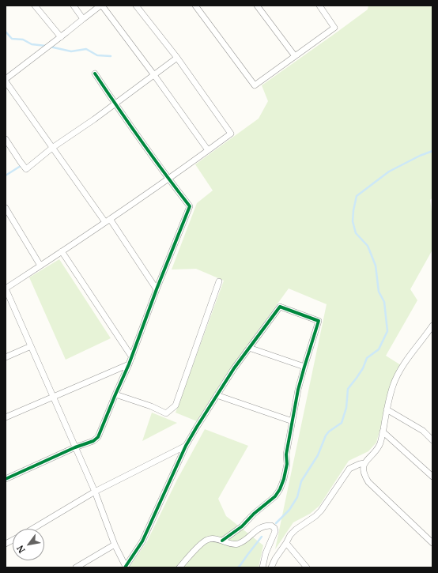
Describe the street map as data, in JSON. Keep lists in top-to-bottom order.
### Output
{
  "north": "bottom left"
}
